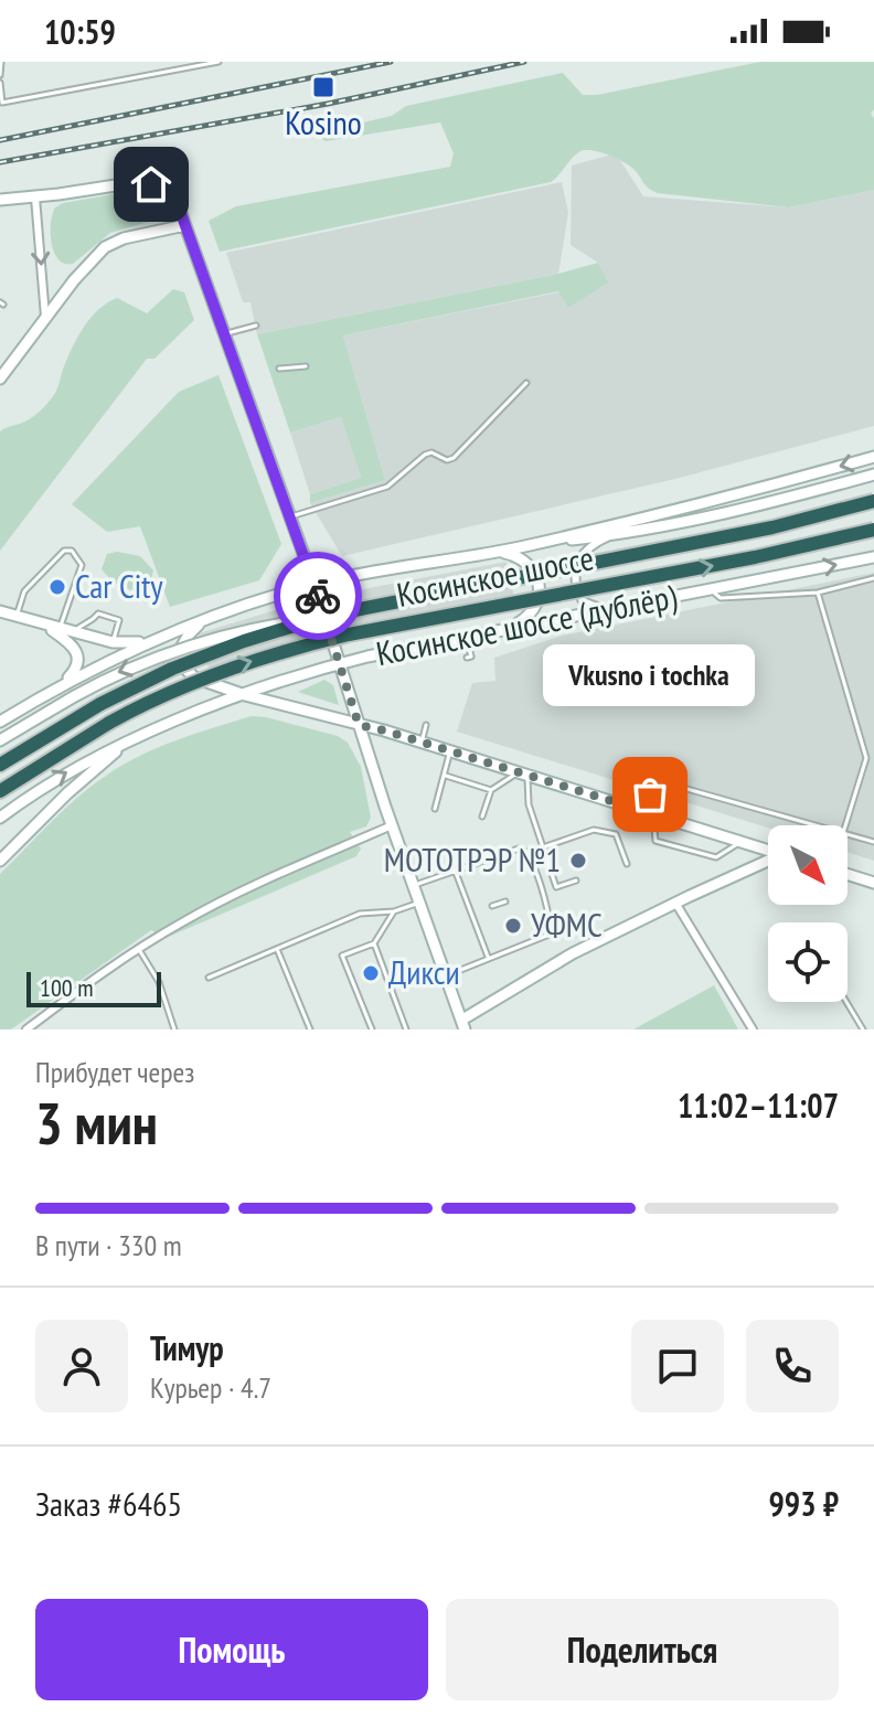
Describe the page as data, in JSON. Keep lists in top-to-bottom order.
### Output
{
  "streets": {
    "highway": ["Косинское шоссе"],
    "main road": ["Косинское шоссе (дублёр)"]
  },
  "places": {
    "transit": ["Kosino"],
    "other": [
      "Car City",
      "Vkusno i tochka",
      "МОТОТРЭР №1",
      "УФМС",
      "Дикси"
    ]
  },
  "scale_bar": "100 m",
  "north": "bottom right",
  "page": {
    "status": "10:59",
    "bubble": "Vkusno i tochka",
    "scale": "100 m",
    "heading": ["3 мин", "Прибудет через", "11:02–11:07"],
    "panel": [
      "Тимур",
      "Курьер · 4.7",
      "Заказ #6465",
      "993 ₽"
    ],
    "bar": "В пути · 330 m",
    "buttons": ["Помощь", "Поделиться"]
  }
}
